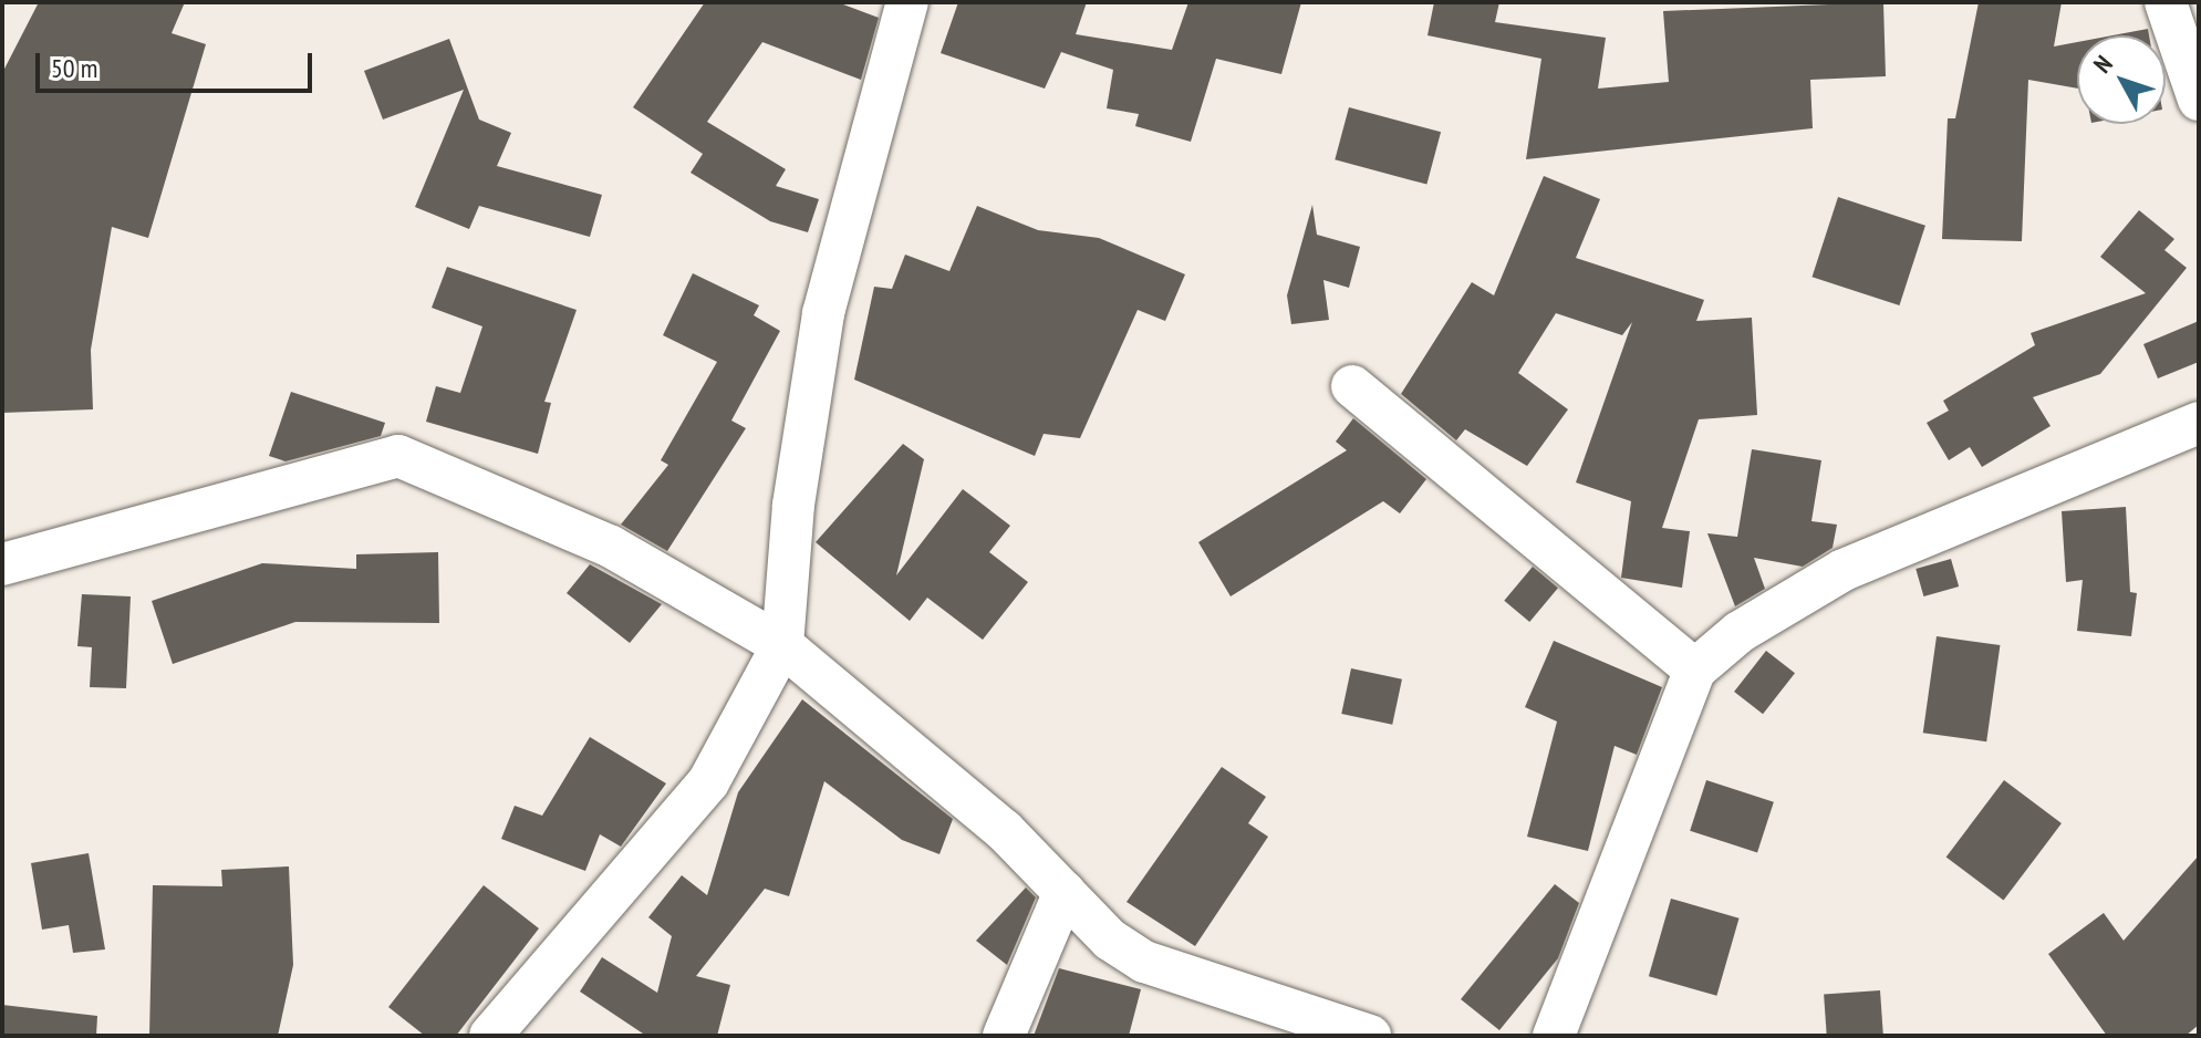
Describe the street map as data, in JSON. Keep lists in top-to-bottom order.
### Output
{
  "scale_bar": "50 m",
  "north": "top left"
}
